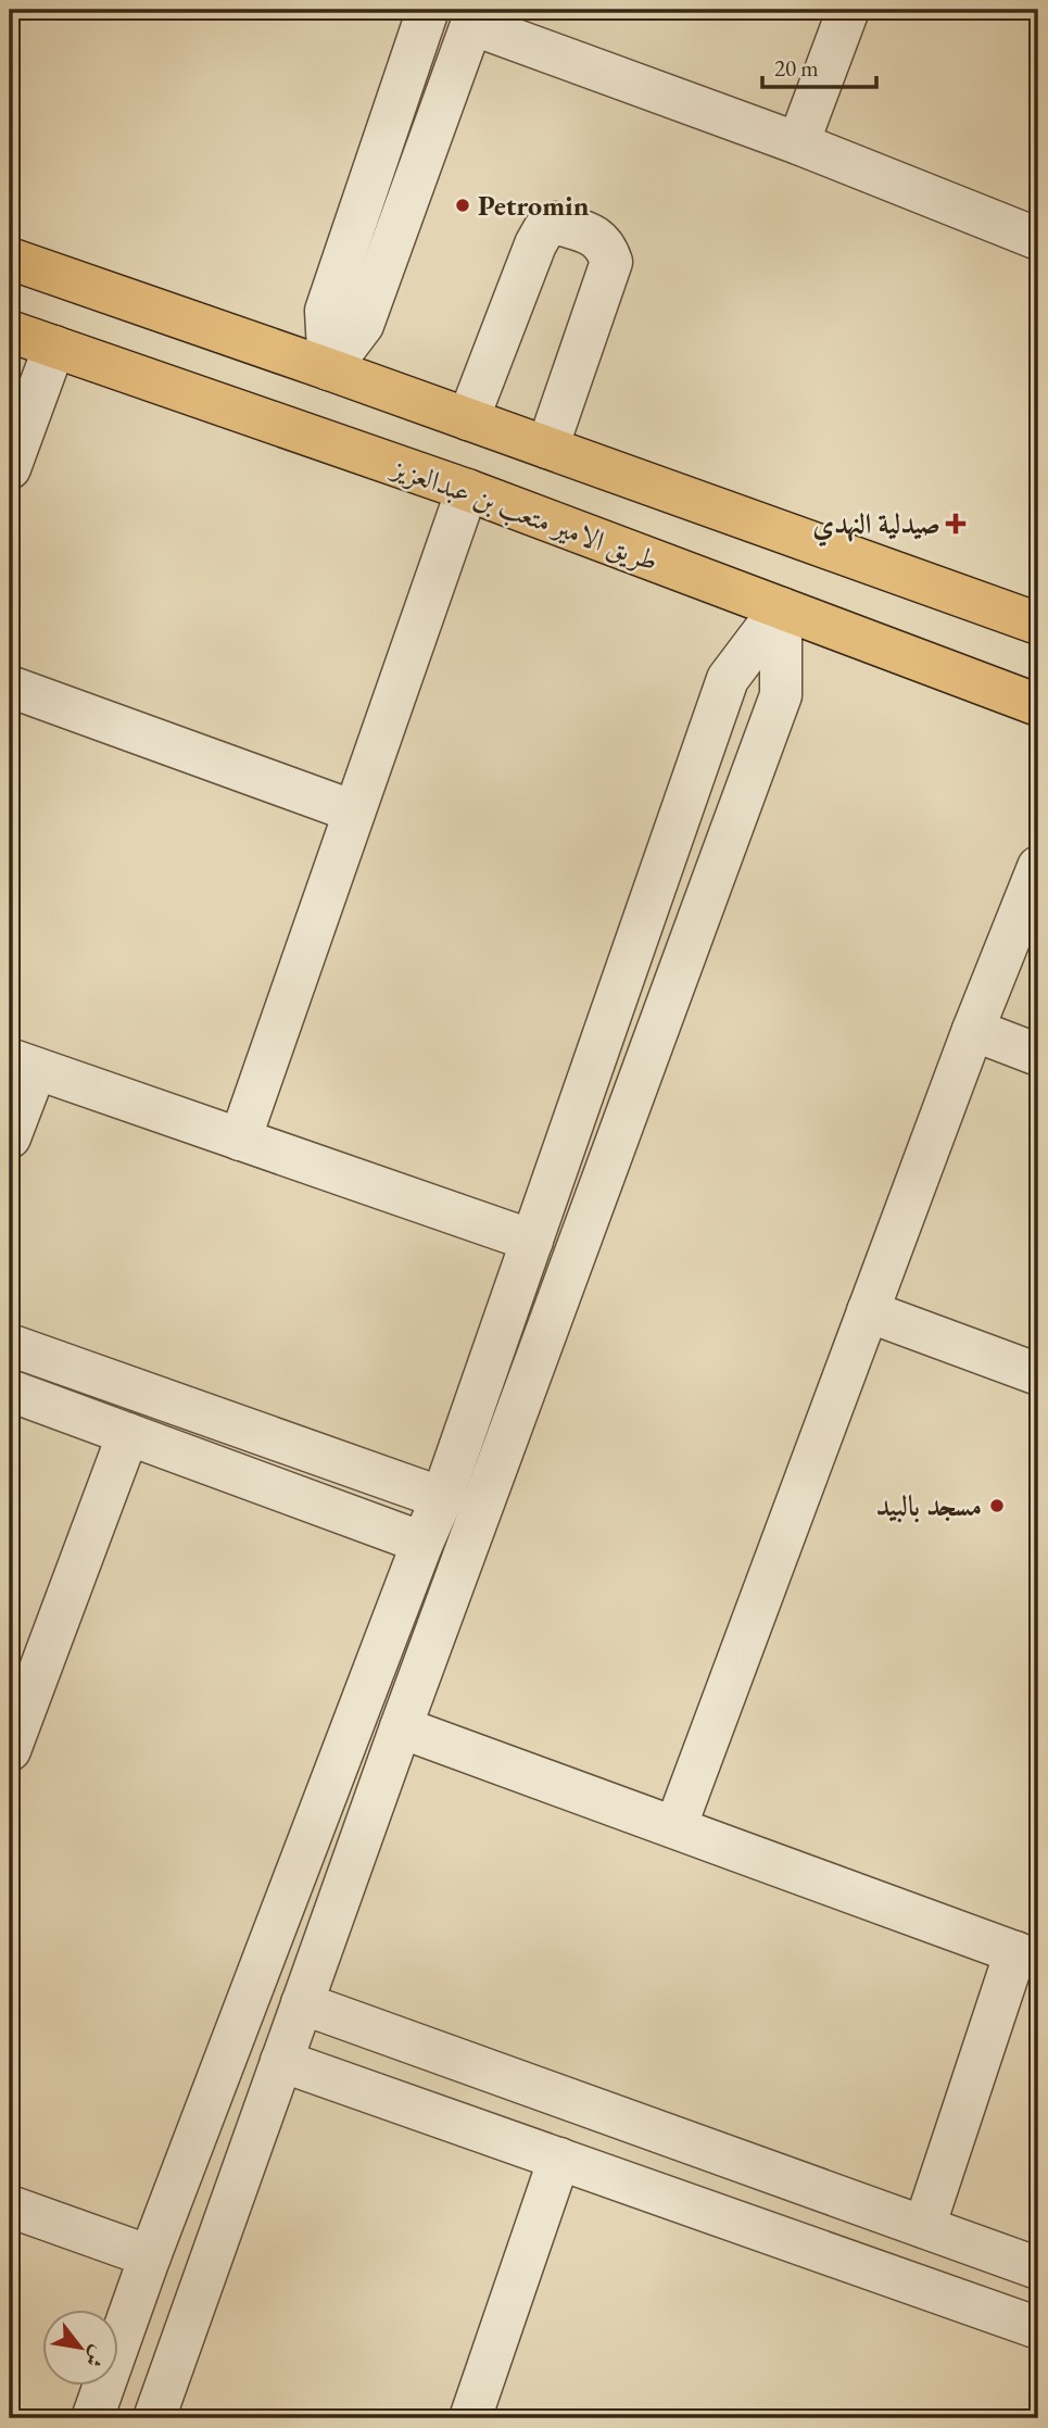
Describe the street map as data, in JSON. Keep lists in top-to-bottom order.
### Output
{
  "streets": {
    "main road": ["طريق الامير متعب بن عبدالعزيز"]
  },
  "places": {
    "other": ["Petromin", "مسجد بالبيد"],
    "health": ["صيدلية النهدي"]
  },
  "scale_bar": "20 m",
  "north": "bottom right"
}
